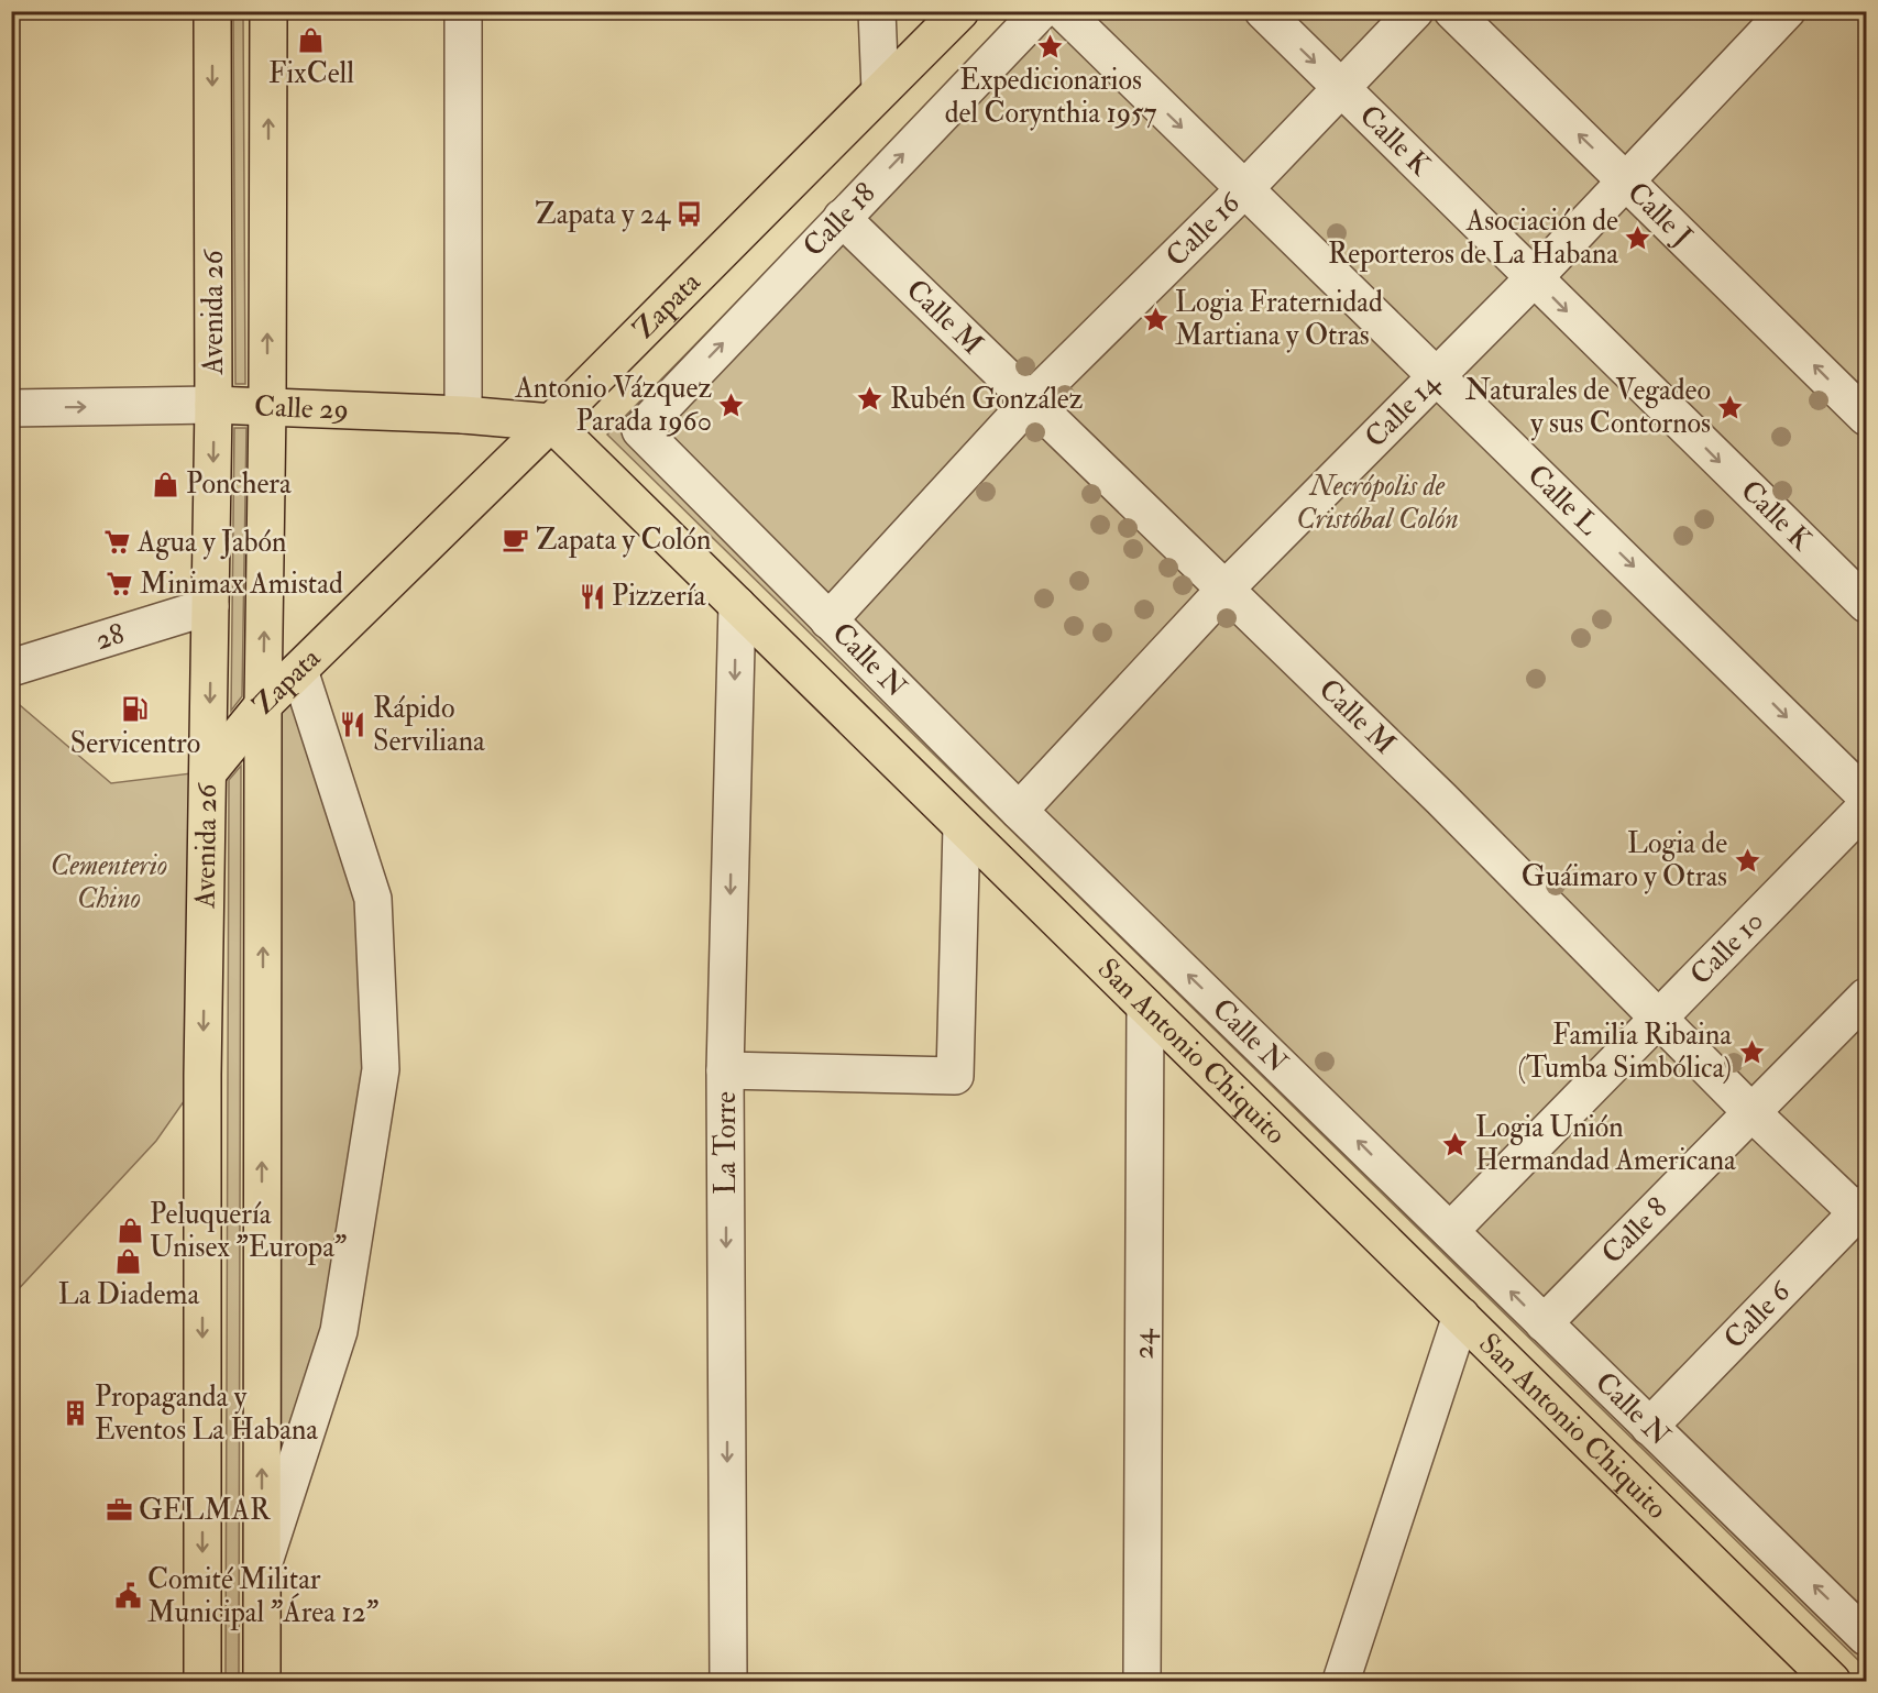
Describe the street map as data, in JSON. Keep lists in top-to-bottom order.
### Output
{
  "streets": {
    "main road": [
      "Zapata",
      "Avenida 26",
      "Calle 29",
      "San Antonio Chiquito"
    ],
    "street": [
      "Calle K",
      "Calle J",
      "Calle 18",
      "Calle 16",
      "Calle M",
      "Calle 14",
      "Calle L",
      "28",
      "Calle N",
      "Calle 10",
      "La Torre",
      "Calle 8",
      "Calle 6",
      "24"
    ]
  },
  "crossings": [
    ["Calle K", "Calle 16"],
    ["Calle K", "Calle 14"],
    ["Calle J", "Calle 14"],
    ["Calle 18", "Calle M"],
    ["Calle 18", "Calle N"],
    ["Calle 16", "Calle M"],
    ["Calle 16", "Calle L"],
    ["Calle 16", "Calle N"],
    ["Zapata", "Avenida 26"],
    ["Zapata", "Calle 29"],
    ["Zapata", "San Antonio Chiquito"],
    ["Avenida 26", "Calle 29"],
    ["Avenida 26", "28"],
    ["Calle M", "Calle 14"],
    ["Calle M", "Calle 10"],
    ["Calle M", "Calle 8"],
    ["Calle M", "Calle 6"],
    ["Calle 29", "San Antonio Chiquito"],
    ["Calle 14", "Calle L"],
    ["Calle 14", "Calle N"],
    ["Calle N", "Calle 10"],
    ["Calle N", "Calle 8"],
    ["Calle N", "Calle 6"],
    ["San Antonio Chiquito", "La Torre"],
    ["San Antonio Chiquito", "24"]
  ],
  "one_way": [
    "Calle K",
    "Calle J",
    "Calle 18",
    "Calle 29",
    "Calle L",
    "Calle N",
    "La Torre"
  ],
  "parks": ["Necrópolis de Cristóbal Colón", "Cementerio Chino"],
  "places": {
    "shop": [
      "FixCell",
      "Ponchera",
      "Peluquería Unisex \"Europa\"",
      "La Diadema"
    ],
    "place": [
      "Expedicionarios del Corynthia 1957",
      "Asociación de Reporteros de La Habana",
      "Logia Fraternidad Martiana y Otras",
      "Rubén González",
      "Antonio Vázquez Parada 1960",
      "Naturales de Vegadeo y sus Contornos",
      "Logia de Guáimaro y Otras",
      "Familia Ribaina (Tumba Simbólica)",
      "Logia Unión Hermandad Americana"
    ],
    "bus stop": ["Zapata y 24"],
    "cafe": ["Zapata y Colón"],
    "supermarket": ["Agua y Jabón", "Minimax Amistad"],
    "restaurant": ["Pizzería", "Rápido Serviliana"],
    "fuel station": ["Servicentro"],
    "building": ["Propaganda y Eventos La Habana"],
    "office": ["GELMAR"],
    "public building": ["Comité Militar Municipal \"Área 12\""]
  }
}
